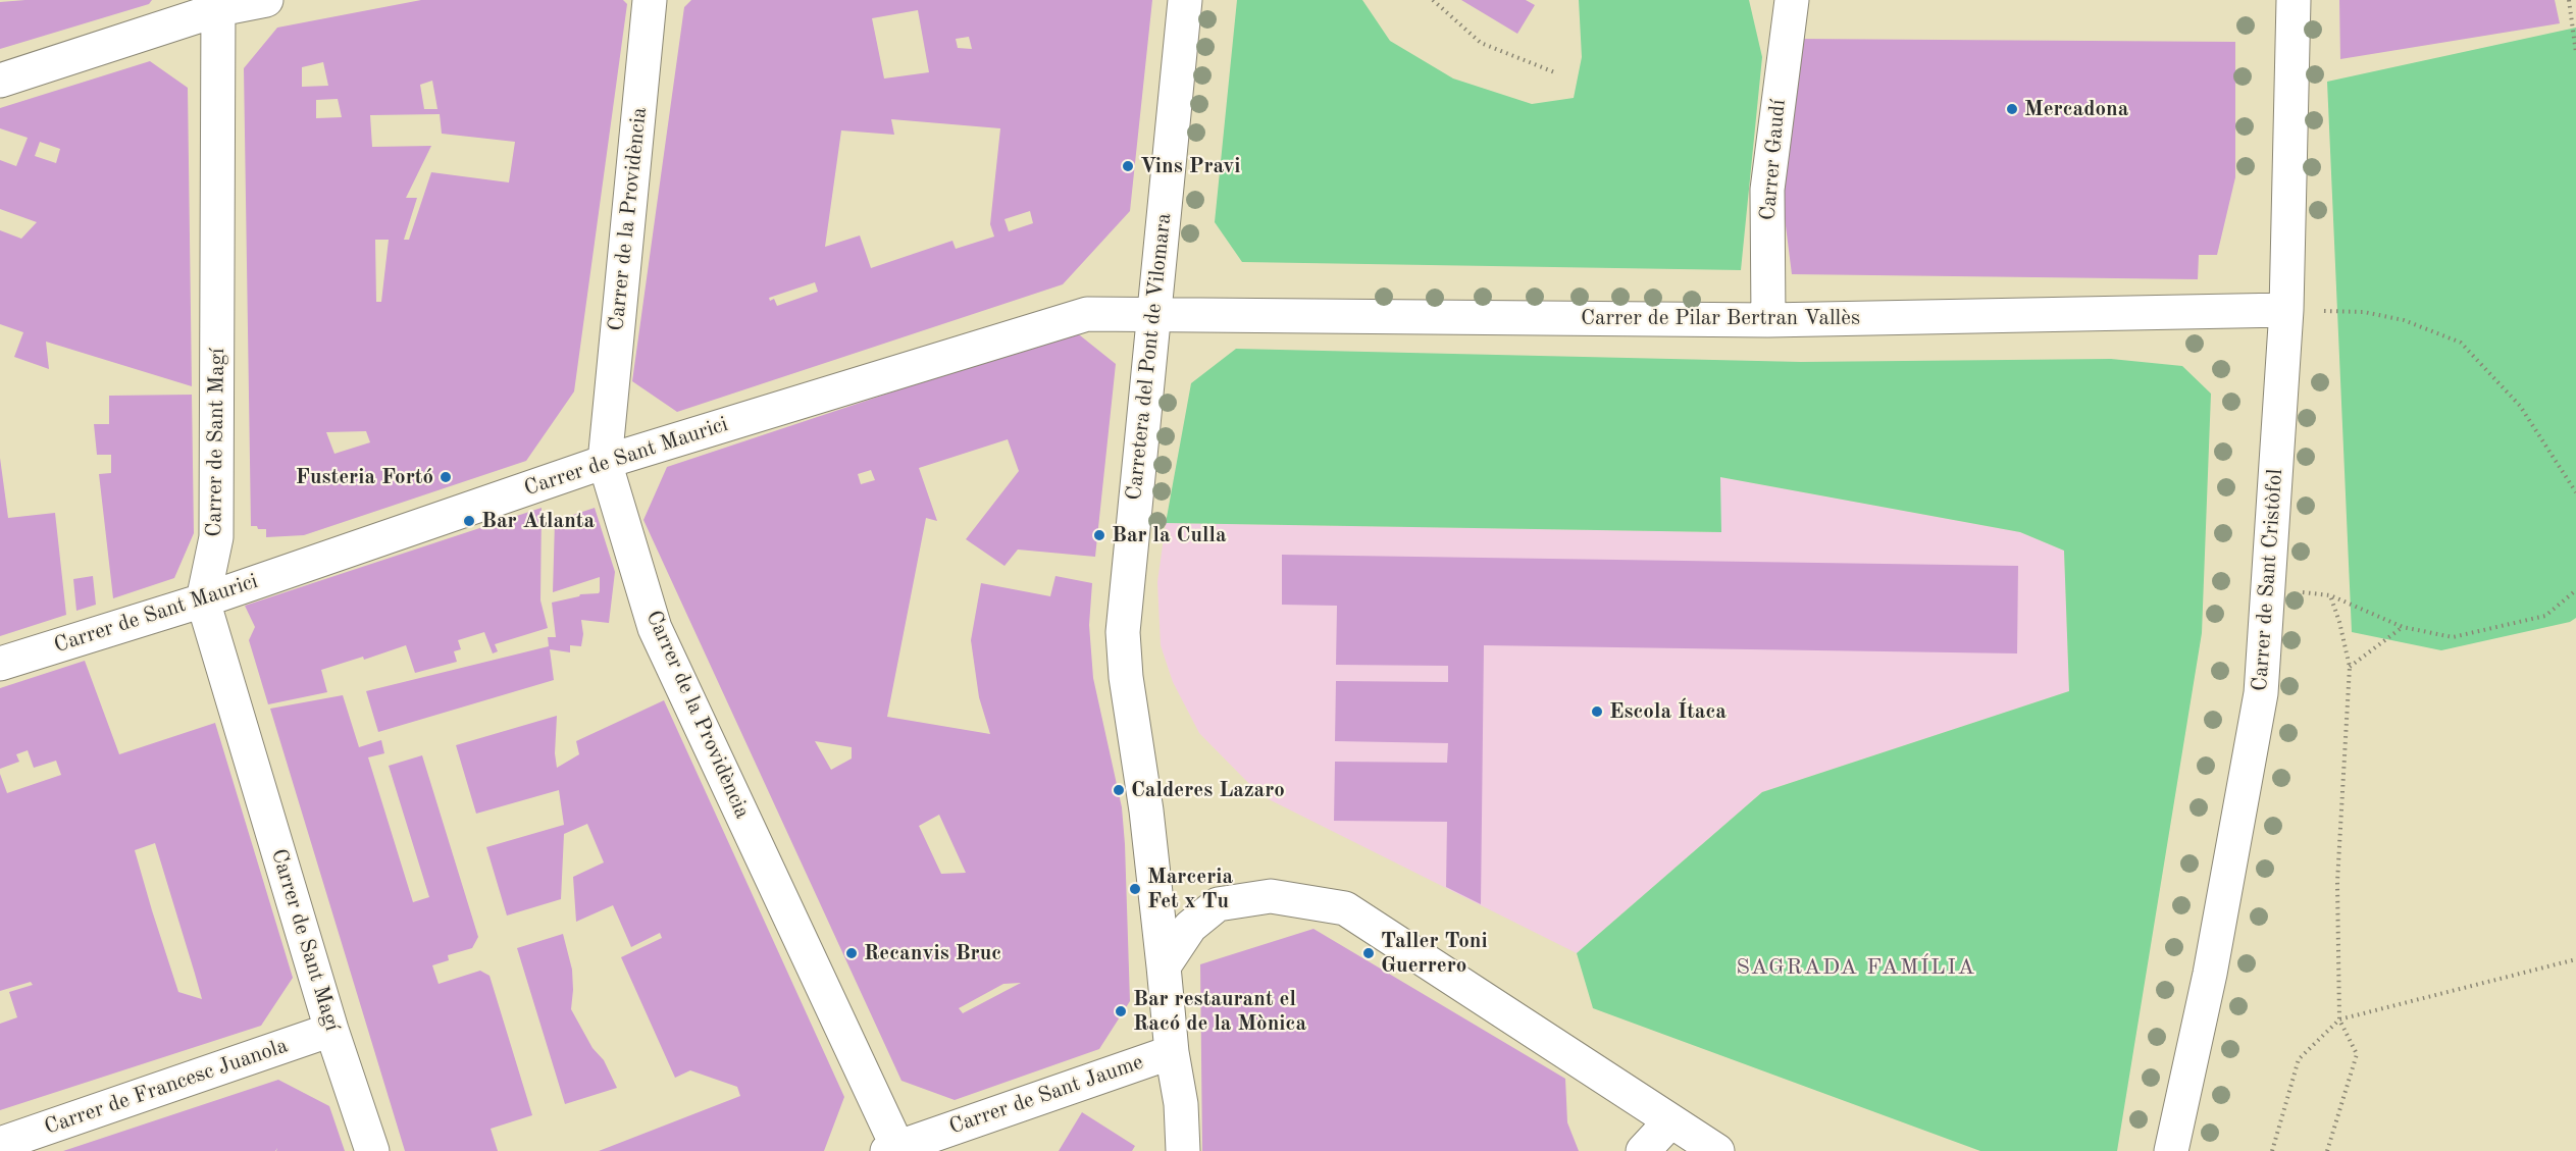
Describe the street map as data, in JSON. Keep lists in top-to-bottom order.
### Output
{
  "streets": {
    "street": [
      "Carrer Gaudí",
      "Carrer de la Providència",
      "Carrer de Pilar Bertran Vallès",
      "Carretera del Pont de Vilomara",
      "Carrer de Sant Magí",
      "Carrer de Sant Maurici",
      "Carrer de Sant Cristòfol",
      "Carrer de Francesc Juanola",
      "Carrer de Sant Jaume"
    ]
  },
  "crossings": [
    ["Carrer Gaudí", "Carrer de Pilar Bertran Vallès"],
    ["Carrer de la Providència", "Carrer de Sant Maurici"],
    ["Carrer de la Providència", "Carrer de Sant Jaume"],
    ["Carrer de Pilar Bertran Vallès", "Carretera del Pont de Vilomara"],
    ["Carrer de Pilar Bertran Vallès", "Carrer de Sant Maurici"],
    ["Carrer de Pilar Bertran Vallès", "Carrer de Sant Cristòfol"],
    ["Carretera del Pont de Vilomara", "Carrer de Sant Maurici"],
    ["Carretera del Pont de Vilomara", "Carrer de Sant Jaume"],
    ["Carrer de Sant Magí", "Carrer de Sant Maurici"],
    ["Carrer de Sant Magí", "Carrer de Francesc Juanola"]
  ],
  "districts": ["SAGRADA FAMÍLIA"],
  "places": [
    "Mercadona",
    "Vins Pravi",
    "Fusteria Fortó",
    "Bar Atlanta",
    "Bar la Culla",
    "Escola Ítaca",
    "Calderes Lazaro",
    "Marceria Fet x Tu",
    "Recanvis Bruc",
    "Taller Toni Guerrero",
    "Bar restaurant el Racó de la Mònica"
  ]
}
